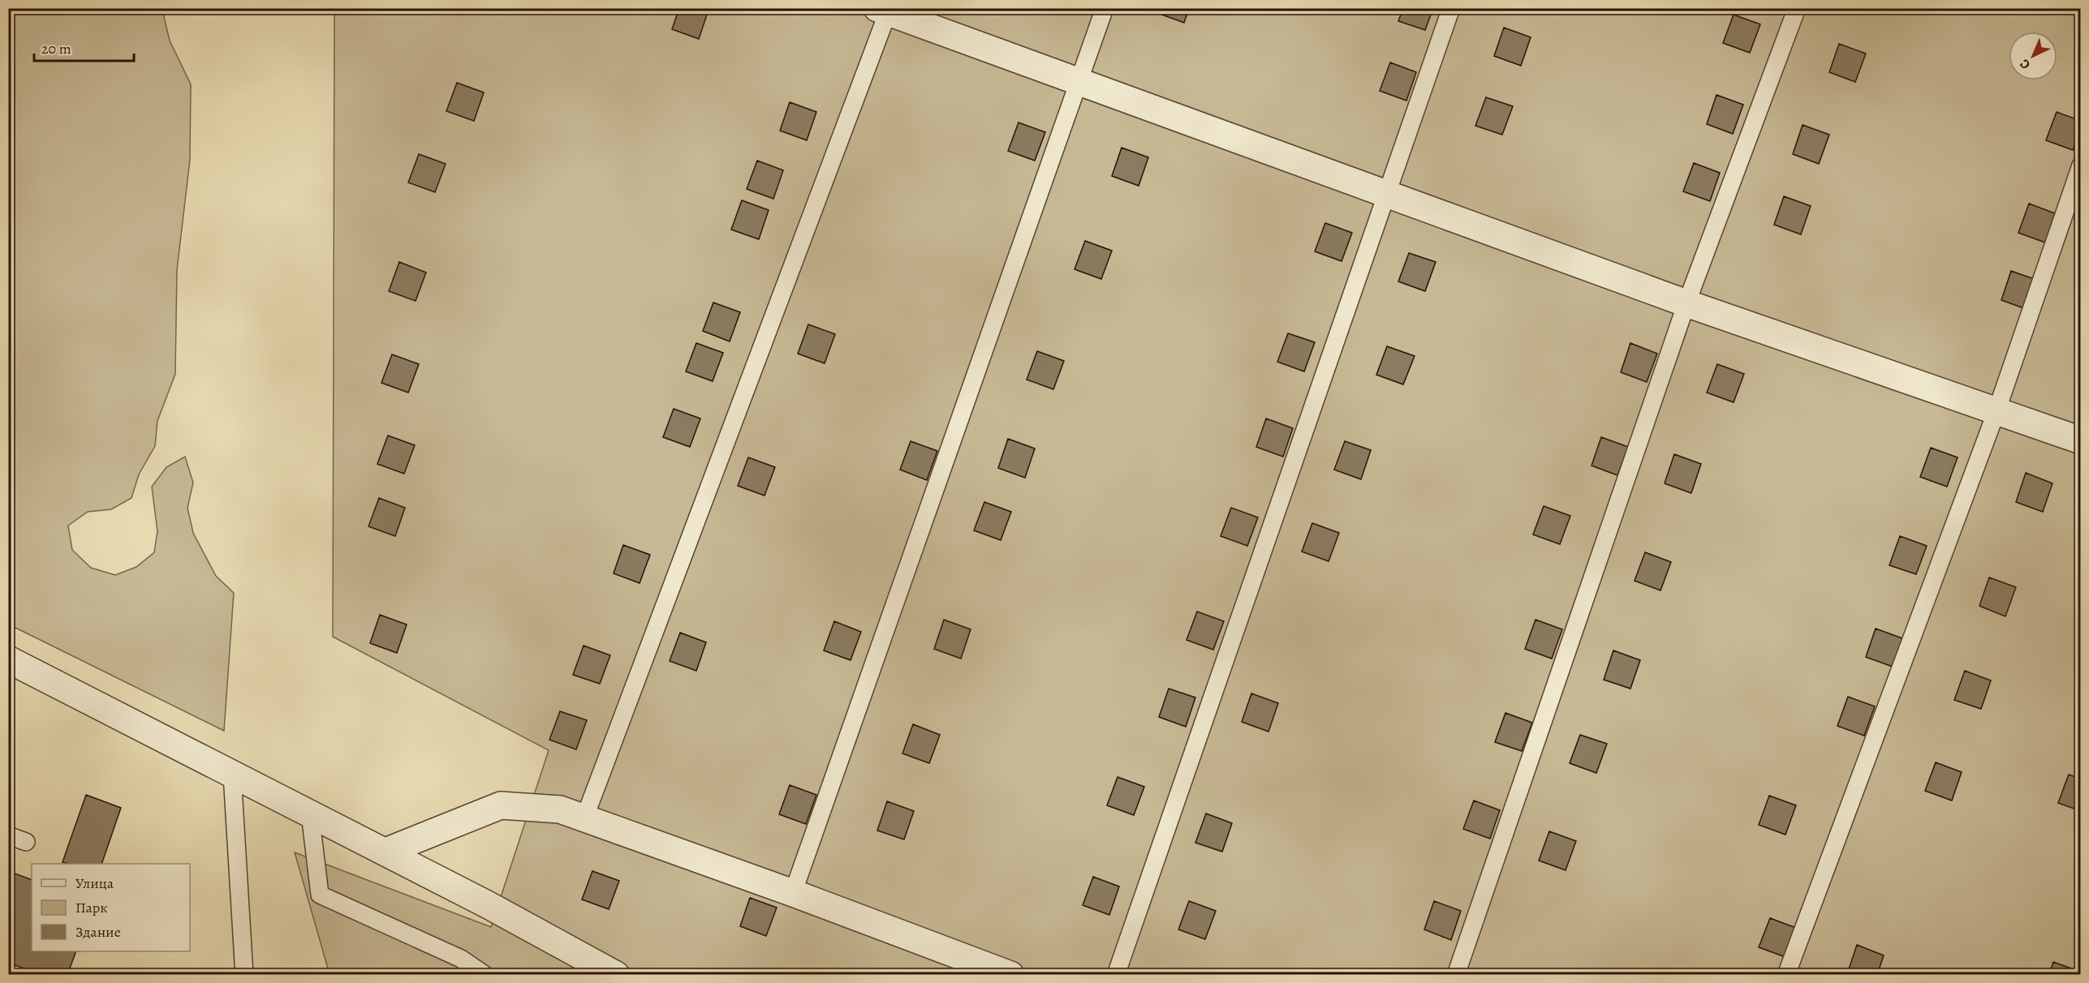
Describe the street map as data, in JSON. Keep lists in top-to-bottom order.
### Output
{
  "legend": ["Улица", "Парк", "Здание"],
  "scale_bar": "20 m",
  "north": "bottom left"
}
